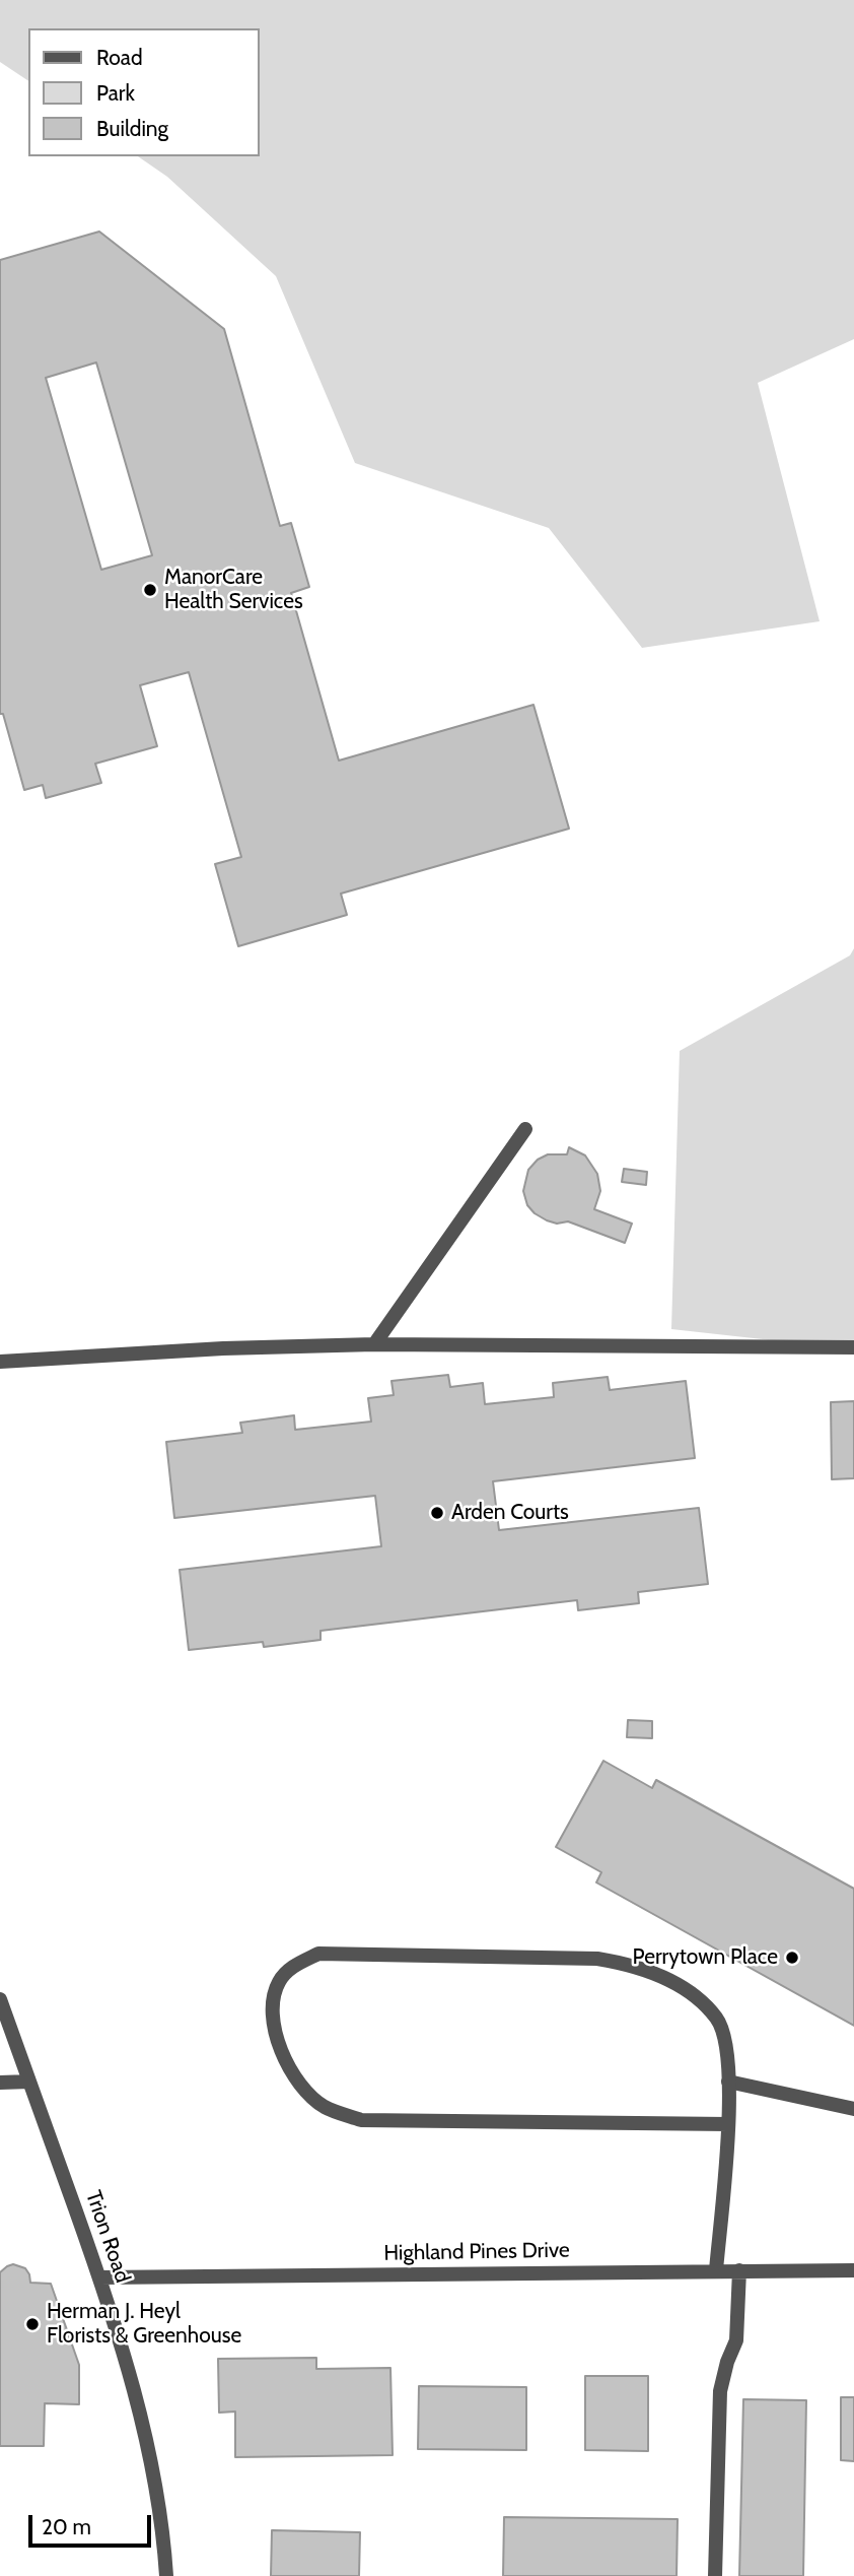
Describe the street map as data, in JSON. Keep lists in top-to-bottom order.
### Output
{
  "streets": {
    "street": ["Trion Road", "Highland Pines Drive"]
  },
  "crossings": [
    ["Trion Road", "Highland Pines Drive"]
  ],
  "places": [
    "ManorCare Health Services",
    "Arden Courts",
    "Perrytown Place",
    "Herman J. Heyl Florists & Greenhouse"
  ],
  "legend": ["Road", "Park", "Building"],
  "scale_bar": "20 m"
}
